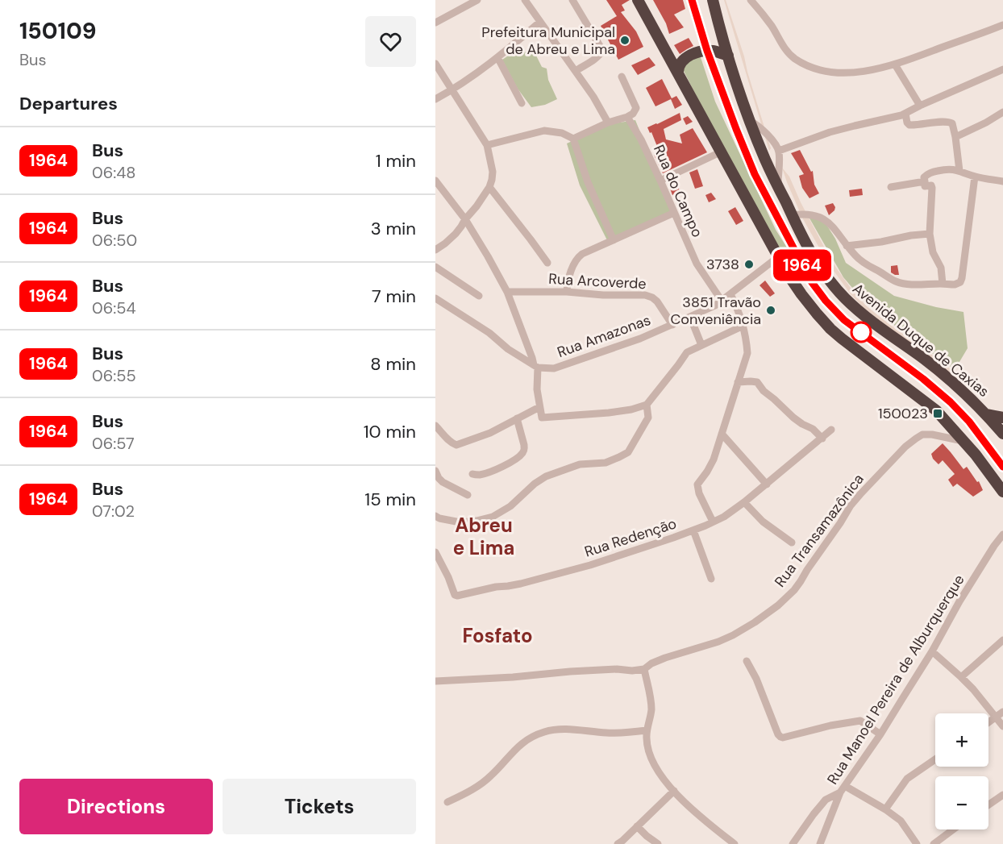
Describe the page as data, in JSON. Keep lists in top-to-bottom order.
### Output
{
  "streets": {
    "highway": ["Avenida Duque de Caxias"],
    "street": [
      "Rua do Campo",
      "Rua Arcoverde",
      "Rua Amazonas",
      "Rua Transamazônica",
      "Rua Redenção",
      "Rua Manoel Pereira de Alburquerque"
    ]
  },
  "crossings": [
    ["Rua do Campo", "Rua Amazonas"],
    ["Rua Arcoverde", "Rua Amazonas"]
  ],
  "districts": ["Abreu e Lima", "Fosfato"],
  "places": {
    "other": ["Prefeitura Municipal de Abreu e Lima", "3738", "3851 Travão Conveniência"],
    "transit": ["150023"]
  },
  "lines": ["bus line 1964"],
  "page": {
    "heading": [
      ["150109", "Bus"],
      "Departures"
    ],
    "on_map": "1964",
    "list": [
      {
        "mark": "1964",
        "name": "Bus",
        "note": "06:48",
        "value": "1 min"
      },
      {
        "mark": "1964",
        "name": "Bus",
        "note": "06:50",
        "value": "3 min"
      },
      {
        "mark": "1964",
        "name": "Bus",
        "note": "06:54",
        "value": "7 min"
      },
      {
        "mark": "1964",
        "name": "Bus",
        "note": "06:55",
        "value": "8 min"
      },
      {
        "mark": "1964",
        "name": "Bus",
        "note": "06:57",
        "value": "10 min"
      },
      {
        "mark": "1964",
        "name": "Bus",
        "note": "07:02",
        "value": "15 min"
      }
    ],
    "map_buttons": ["+", "−"],
    "buttons": ["Directions", "Tickets"]
  }
}
